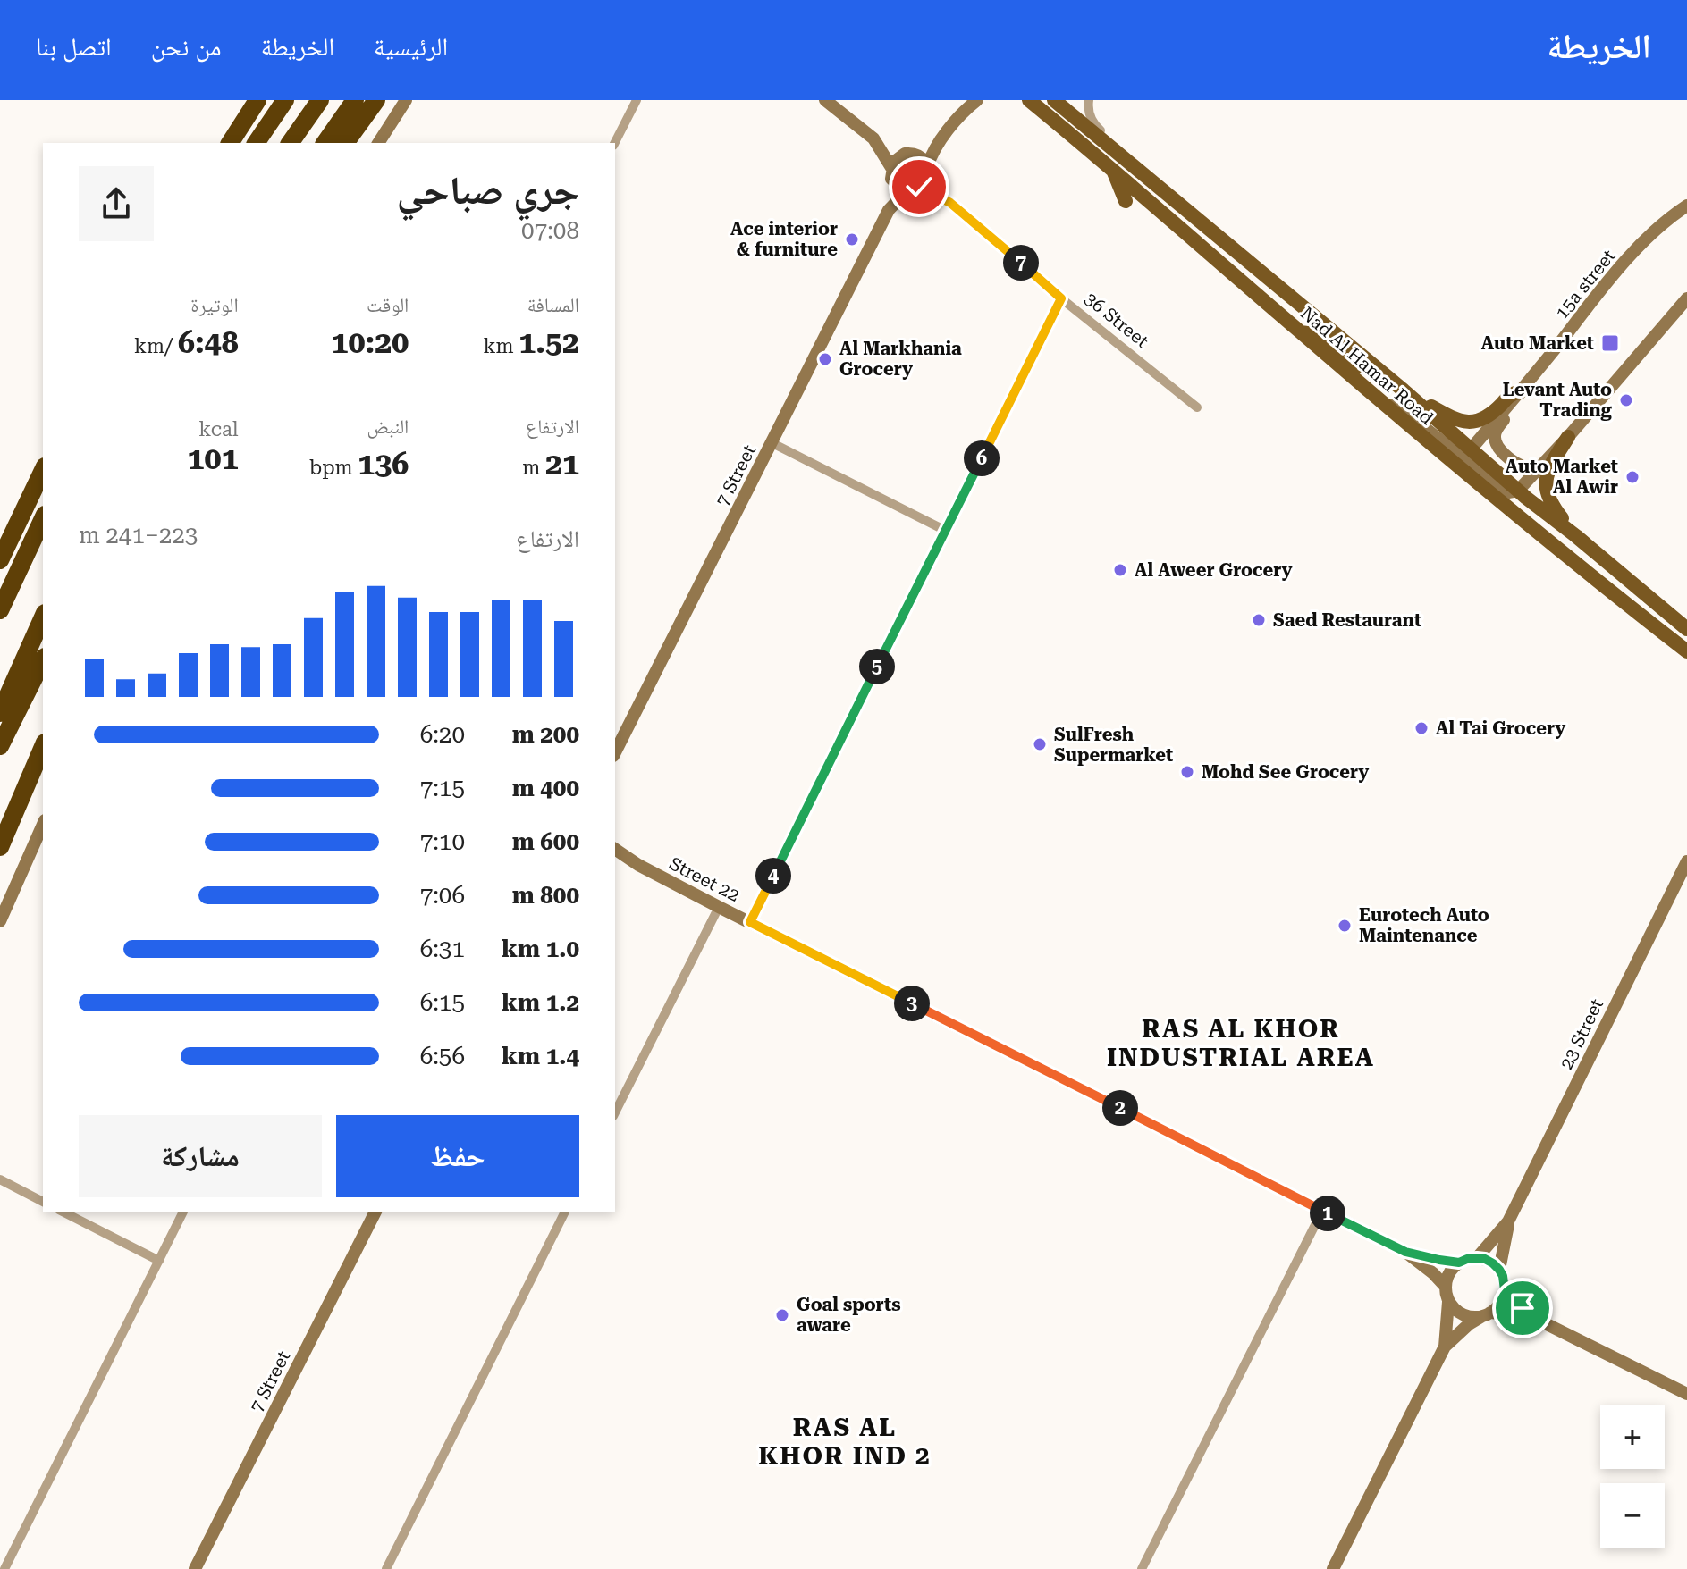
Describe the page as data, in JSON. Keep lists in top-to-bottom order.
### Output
{
  "streets": {
    "main road": ["Nad Al Hamar Road"],
    "street": [
      "15a street",
      "36 Street",
      "7 Street",
      "Street 22",
      "23 Street"
    ]
  },
  "crossings": [
    ["15a street", "Nad Al Hamar Road"],
    ["36 Street", "7 Street"],
    ["Street 22", "23 Street"]
  ],
  "districts": ["RAS AL KHOR INDUSTRIAL AREA", "RAS AL KHOR IND 2"],
  "places": {
    "other": [
      "Ace interior & furniture",
      "Al Markhania Grocery",
      "Levant Auto Trading",
      "Auto Market Al Awir",
      "Al Aweer Grocery",
      "Saed Restaurant",
      "Al Tai Grocery",
      "SulFresh Supermarket",
      "Mohd See Grocery",
      "Eurotech Auto Maintenance",
      "Goal sports aware"
    ],
    "transit": ["Auto Market"]
  },
  "page": {
    "header": "الخريطة",
    "nav": [
      "الرئيسية",
      "الخريطة",
      "من نحن",
      "اتصل بنا"
    ],
    "heading": ["جري صباحي", "07:08"],
    "pins": [
      "7",
      "6",
      "5",
      "4",
      "3",
      "2",
      "1"
    ],
    "stats": [
      ["المسافة", "1.52 km"],
      ["الوقت", "10:20"],
      ["الوتيرة", "6:48 /km"],
      ["الارتفاع", "21 m"],
      ["النبض", "136 bpm"],
      ["kcal", "101"]
    ],
    "chart": ["الارتفاع", "223–241 m"],
    "list": [
      {
        "name": "200 m",
        "note": "6:20"
      },
      {
        "name": "400 m",
        "note": "7:15"
      },
      {
        "name": "600 m",
        "note": "7:10"
      },
      {
        "name": "800 m",
        "note": "7:06"
      },
      {
        "name": "1.0 km",
        "note": "6:31"
      },
      {
        "name": "1.2 km",
        "note": "6:15"
      },
      {
        "name": "1.4 km",
        "note": "6:56"
      }
    ],
    "buttons": ["حفظ", "مشاركة"],
    "map_buttons": ["+", "−"]
  }
}
